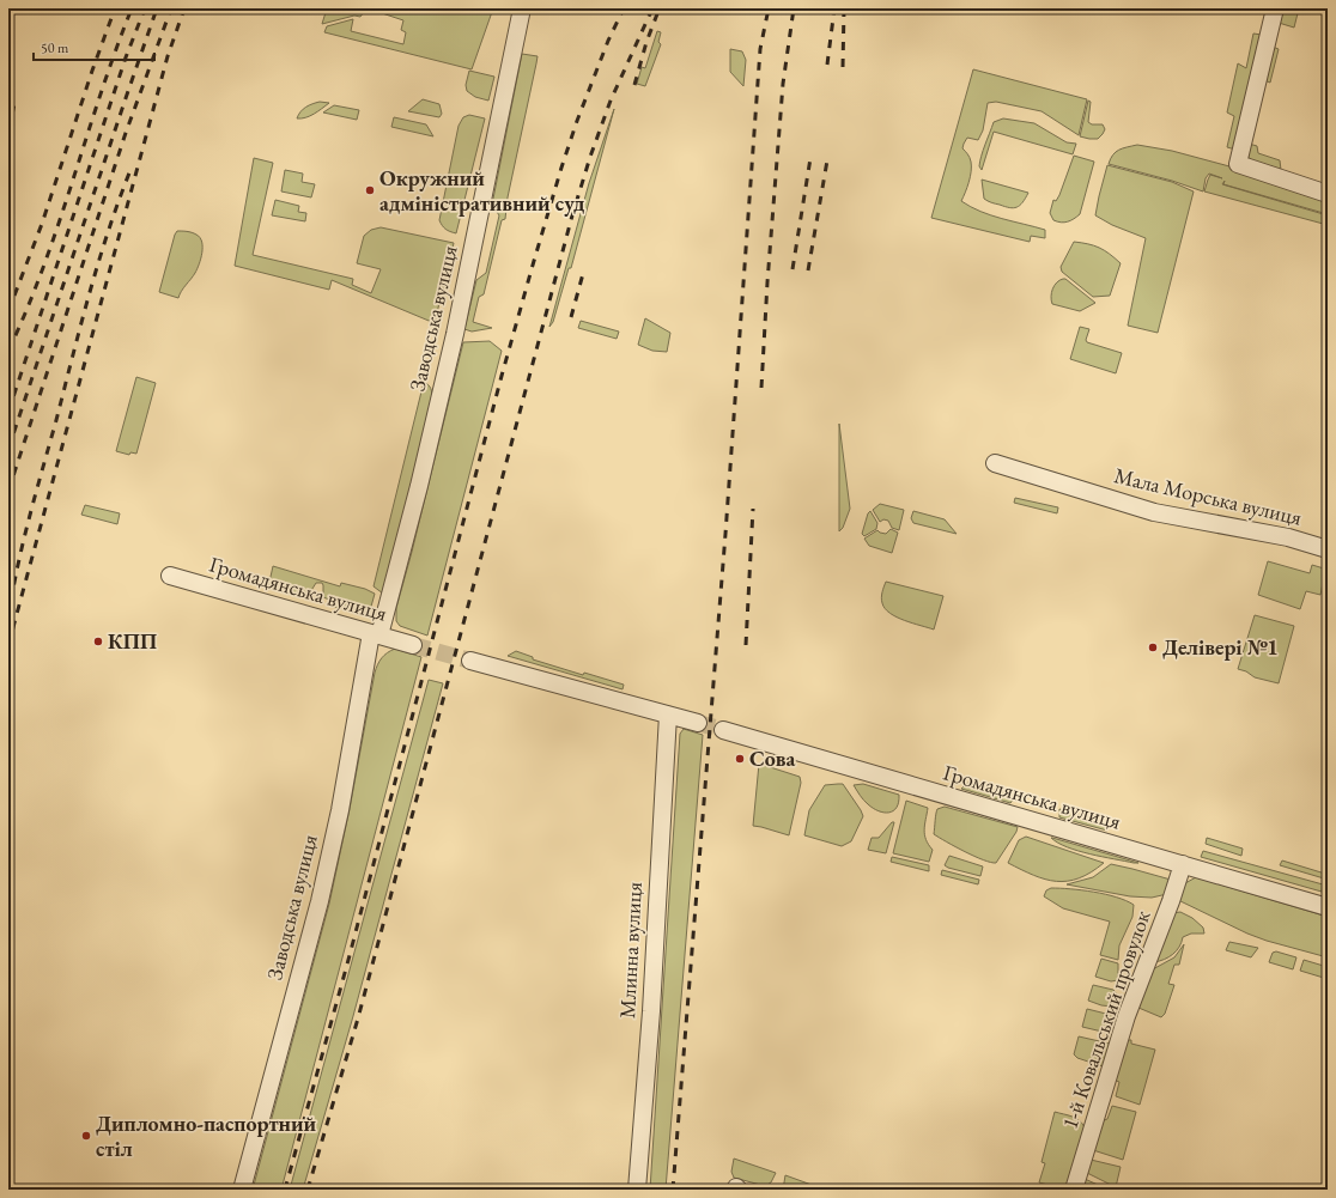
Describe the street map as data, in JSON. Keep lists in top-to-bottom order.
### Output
{
  "streets": {
    "street": [
      "Заводська вулиця",
      "Мала Морська вулиця",
      "Громадянська вулиця",
      "Млинна вулиця",
      "1-й Ковальський провулок"
    ]
  },
  "crossings": [
    ["Заводська вулиця", "Громадянська вулиця"],
    ["Громадянська вулиця", "1-й Ковальський провулок"]
  ],
  "places": [
    "Окружний адміністративний суд",
    "КПП",
    "Делівері №1",
    "Сова",
    "Дипломно-паспортний стіл"
  ],
  "scale_bar": "50 m"
}
